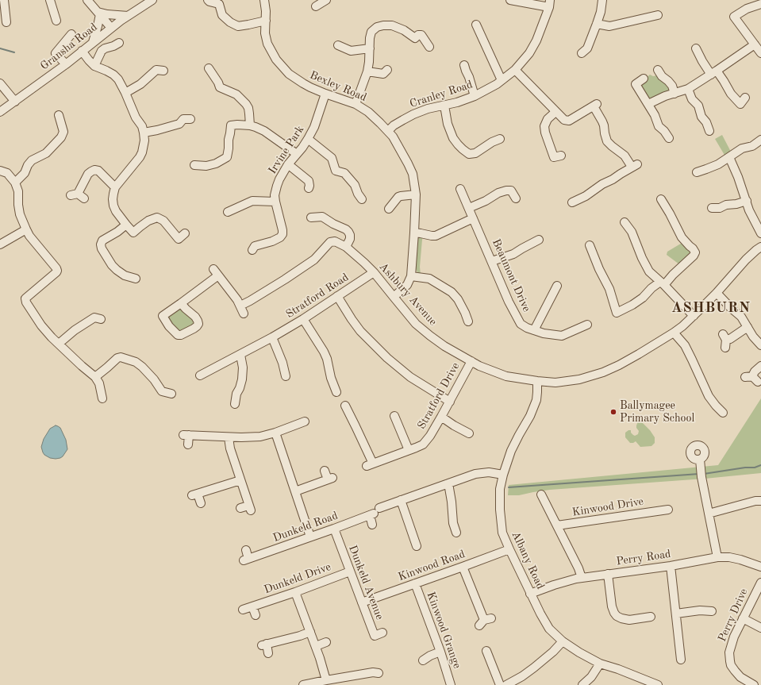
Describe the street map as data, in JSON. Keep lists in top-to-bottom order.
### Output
{
  "streets": {
    "street": [
      "Gransha Road",
      "Bexley Road",
      "Cranley Road",
      "Irvine Park",
      "Beaumont Drive",
      "Ashbury Avenue",
      "Stratford Road",
      "Stratford Drive",
      "Kinwood Drive",
      "Dunkeld Road",
      "Perry Road",
      "Albany Road",
      "Kinwood Road",
      "Dunkeld Drive",
      "Dunkeld Avenue",
      "Perry Drive",
      "Kinwood Grange"
    ]
  },
  "crossings": [
    ["Bexley Road", "Cranley Road"],
    ["Bexley Road", "Irvine Park"],
    ["Bexley Road", "Ashbury Avenue"],
    ["Ashbury Avenue", "Stratford Road"],
    ["Ashbury Avenue", "Stratford Drive"],
    ["Ashbury Avenue", "Albany Road"],
    ["Dunkeld Road", "Albany Road"],
    ["Dunkeld Road", "Dunkeld Avenue"],
    ["Perry Road", "Albany Road"],
    ["Albany Road", "Kinwood Road"],
    ["Kinwood Road", "Dunkeld Avenue"],
    ["Kinwood Road", "Kinwood Grange"],
    ["Dunkeld Drive", "Dunkeld Avenue"]
  ],
  "districts": ["ASHBURN"],
  "places": ["Ballymagee Primary School"]
}
